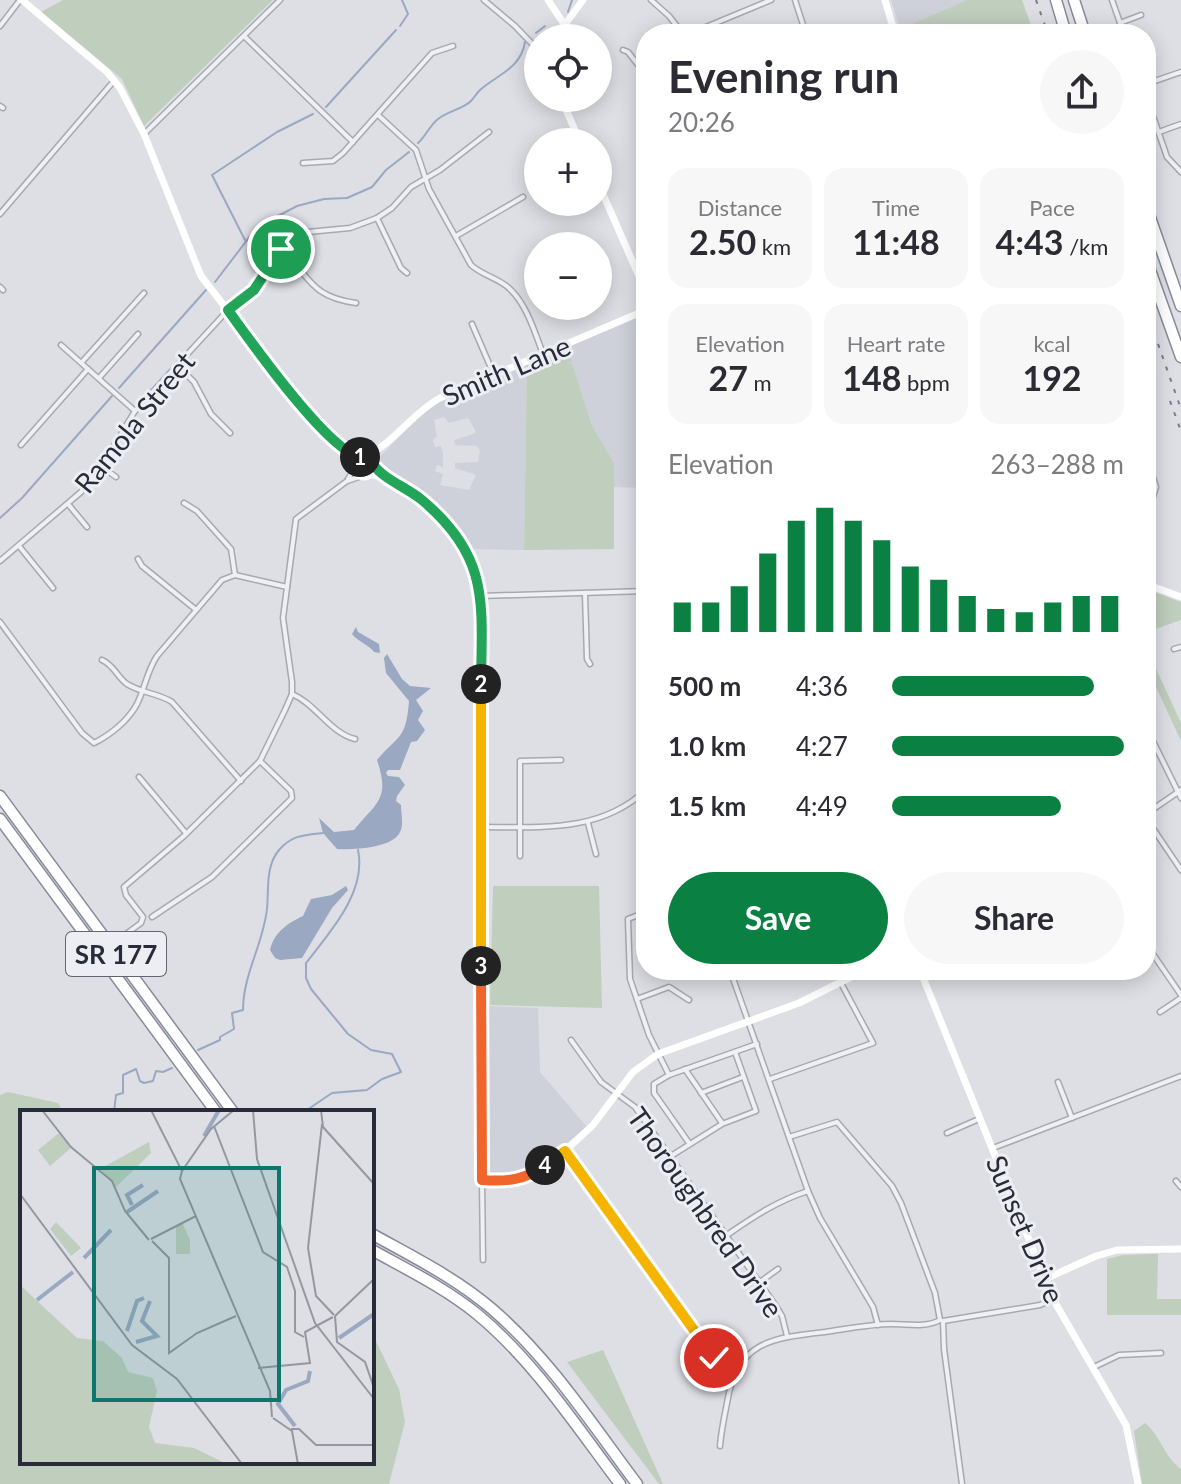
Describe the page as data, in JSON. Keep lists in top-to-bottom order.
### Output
{
  "streets": {
    "highway": ["SR 177"],
    "street": [
      "Smith Lane",
      "Ramola Street",
      "Thoroughbred Drive",
      "Sunset Drive"
    ]
  },
  "page": {
    "map_buttons": ["+", "−"],
    "heading": ["Evening run", "20:26"],
    "stats": [
      ["Distance", "2.50 km"],
      ["Time", "11:48"],
      ["Pace", "4:43 /km"],
      ["Elevation", "27 m"],
      ["Heart rate", "148 bpm"],
      ["kcal", "192"]
    ],
    "chart": ["Elevation", "263–288 m"],
    "pins": [
      "1",
      "2",
      "3",
      "4"
    ],
    "list": [
      {
        "name": "500 m",
        "note": "4:36"
      },
      {
        "name": "1.0 km",
        "note": "4:27"
      },
      {
        "name": "1.5 km",
        "note": "4:49"
      }
    ],
    "buttons": ["Save", "Share"]
  }
}
